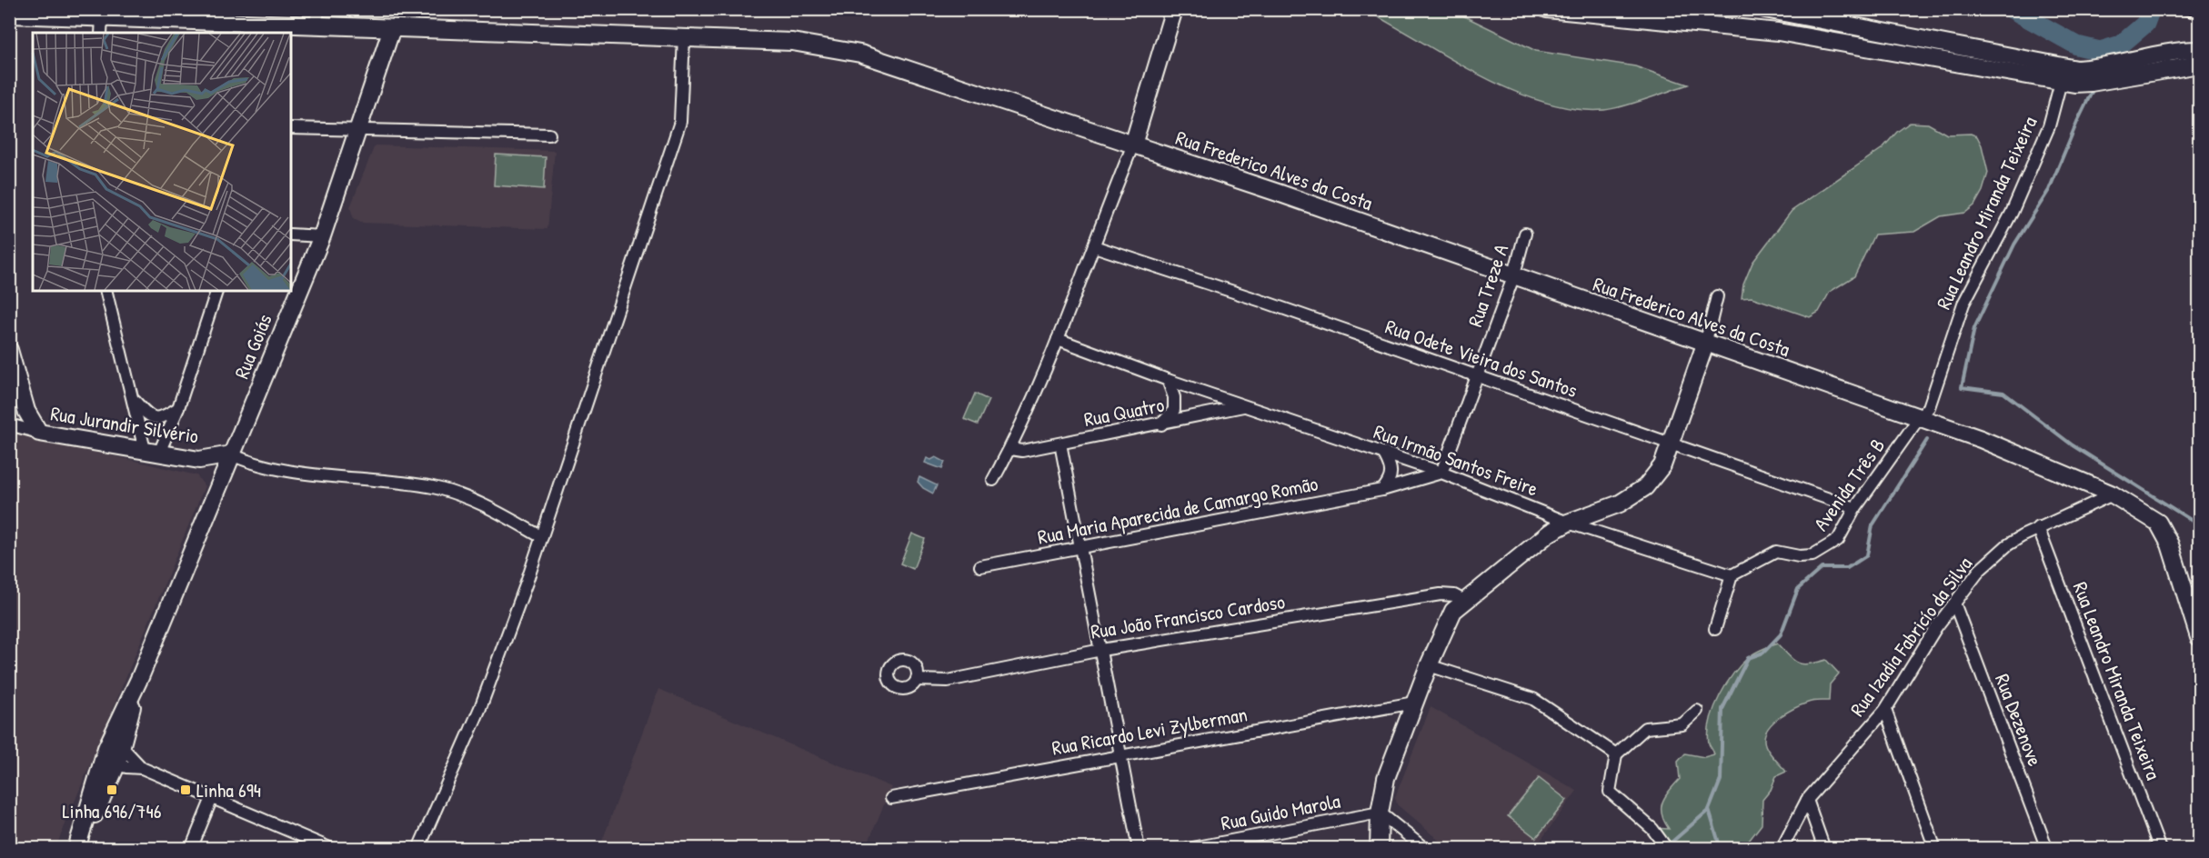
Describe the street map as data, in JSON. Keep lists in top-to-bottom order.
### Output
{
  "streets": {
    "main road": ["Rua Frederico Alves da Costa", "Rua Goiás", "Rua Jurandir Silvério"],
    "street": [
      "Rua Leandro Miranda Teixeira",
      "Rua Treze A",
      "Rua Odete Vieira dos Santos",
      "Rua Quatro",
      "Rua Irmão Santos Freire",
      "Avenida Três B",
      "Rua Maria Aparecida de Camargo Romão",
      "Rua João Francisco Cardoso",
      "Rua Izadia Fabricío da Silva",
      "Rua Dezenove",
      "Rua Ricardo Levi Zylberman",
      "Rua Guido Marola"
    ]
  },
  "crossings": [
    ["Rua Frederico Alves da Costa", "Rua Leandro Miranda Teixeira"],
    ["Rua Frederico Alves da Costa", "Rua Treze A"],
    ["Rua Frederico Alves da Costa", "Rua Goiás"],
    ["Rua Frederico Alves da Costa", "Avenida Três B"],
    ["Rua Frederico Alves da Costa", "Rua Izadia Fabricío da Silva"],
    ["Rua Leandro Miranda Teixeira", "Avenida Três B"],
    ["Rua Leandro Miranda Teixeira", "Rua Izadia Fabricío da Silva"],
    ["Rua Treze A", "Rua Odete Vieira dos Santos"],
    ["Rua Treze A", "Rua Irmão Santos Freire"],
    ["Rua Treze A", "Rua Maria Aparecida de Camargo Romão"],
    ["Rua Goiás", "Rua Jurandir Silvério"],
    ["Rua Odete Vieira dos Santos", "Avenida Três B"],
    ["Rua Quatro", "Rua Irmão Santos Freire"],
    ["Rua Irmão Santos Freire", "Avenida Três B"],
    ["Rua Irmão Santos Freire", "Rua Maria Aparecida de Camargo Romão"],
    ["Rua Izadia Fabricío da Silva", "Rua Dezenove"]
  ],
  "places": {
    "transit": ["Linha 696/746", "Linha 694"]
  }
}
